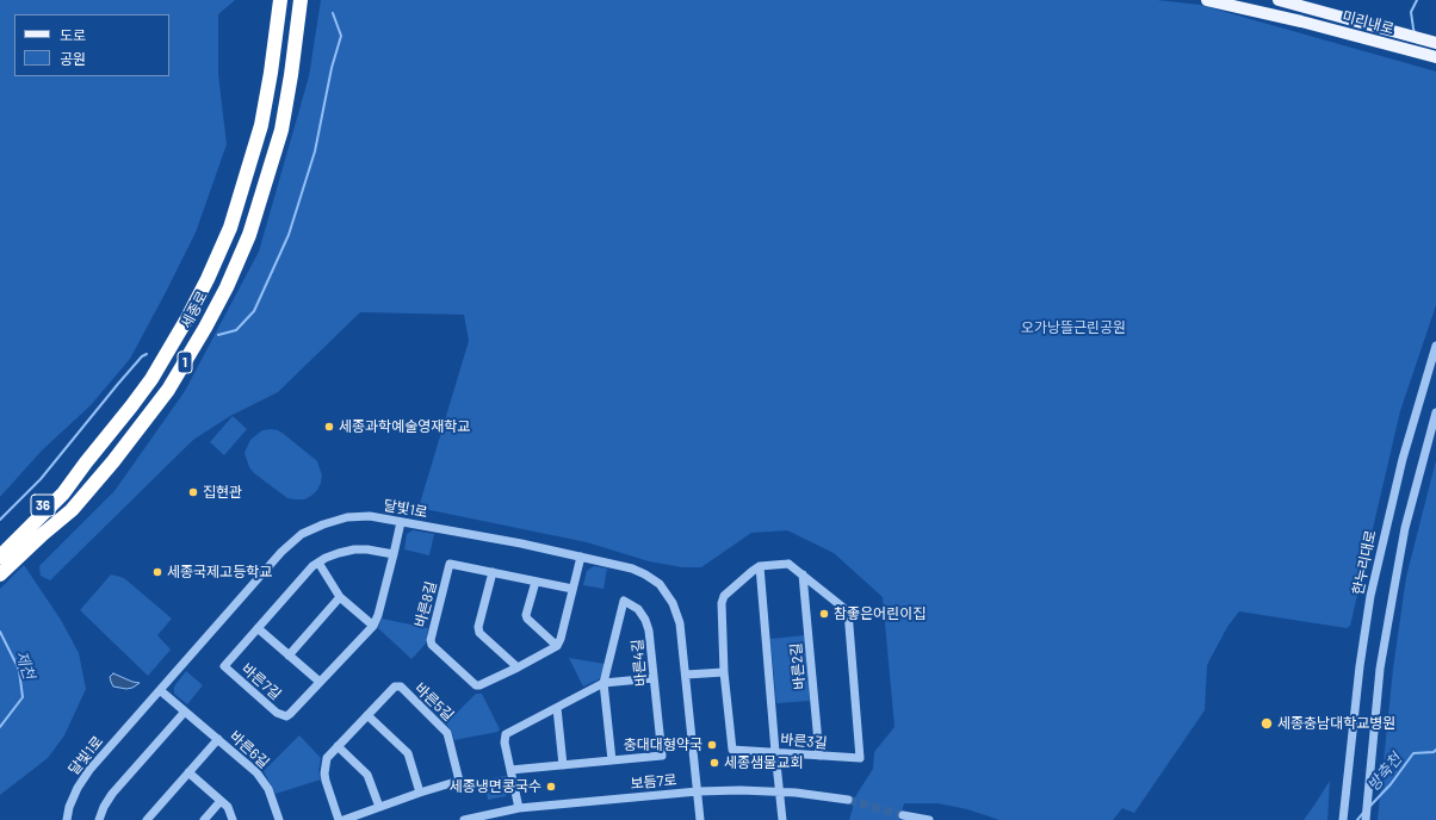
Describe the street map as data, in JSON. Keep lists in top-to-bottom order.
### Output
{
  "streets": {
    "highway": ["세종로", "1", "36"],
    "main road": ["미리내로"],
    "street": [
      "달빛1로",
      "한누리대로",
      "바른8길",
      "바른4길",
      "바른2길",
      "바른7길",
      "바른5길",
      "바른3길",
      "바른6길",
      "보듬7로"
    ]
  },
  "crossings": [
    ["세종로", "36"],
    ["달빛1로", "바른6길"],
    ["달빛1로", "보듬7로"],
    ["바른2길", "바른3길"]
  ],
  "water": ["제천", "방축천"],
  "parks": ["오가낭뜰근린공원"],
  "places": [
    "세종과학예술영재학교",
    "집현관",
    "세종국제고등학교",
    "참좋은어린이집",
    "세종충남대학교병원",
    "충대대형약국",
    "세종샘물교회",
    "세종냉면콩국수"
  ],
  "legend": ["도로", "공원"]
}
